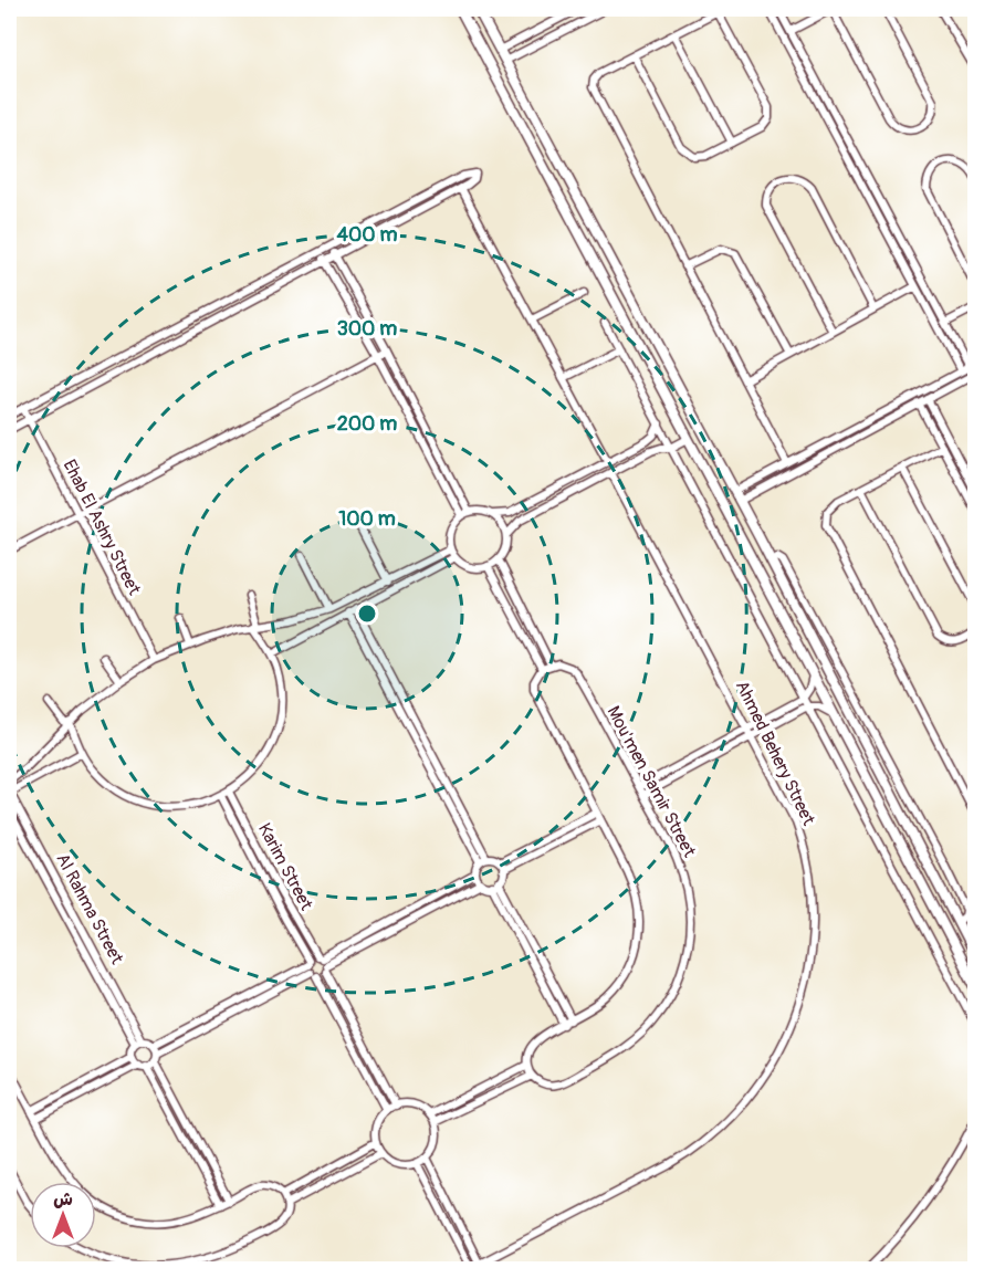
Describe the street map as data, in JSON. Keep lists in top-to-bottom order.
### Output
{
  "streets": {
    "street": [
      "Ehab El Ashry Street",
      "Ahmed Behery Street",
      "Mou'men Samir Street",
      "Karim Street",
      "Al Rahma Street"
    ]
  },
  "crossings": [
    ["Ehab El Ashry Street", "Karim Street"]
  ],
  "north": "top",
  "rings": [
    "400 m",
    "300 m",
    "200 m",
    "100 m"
  ]
}
